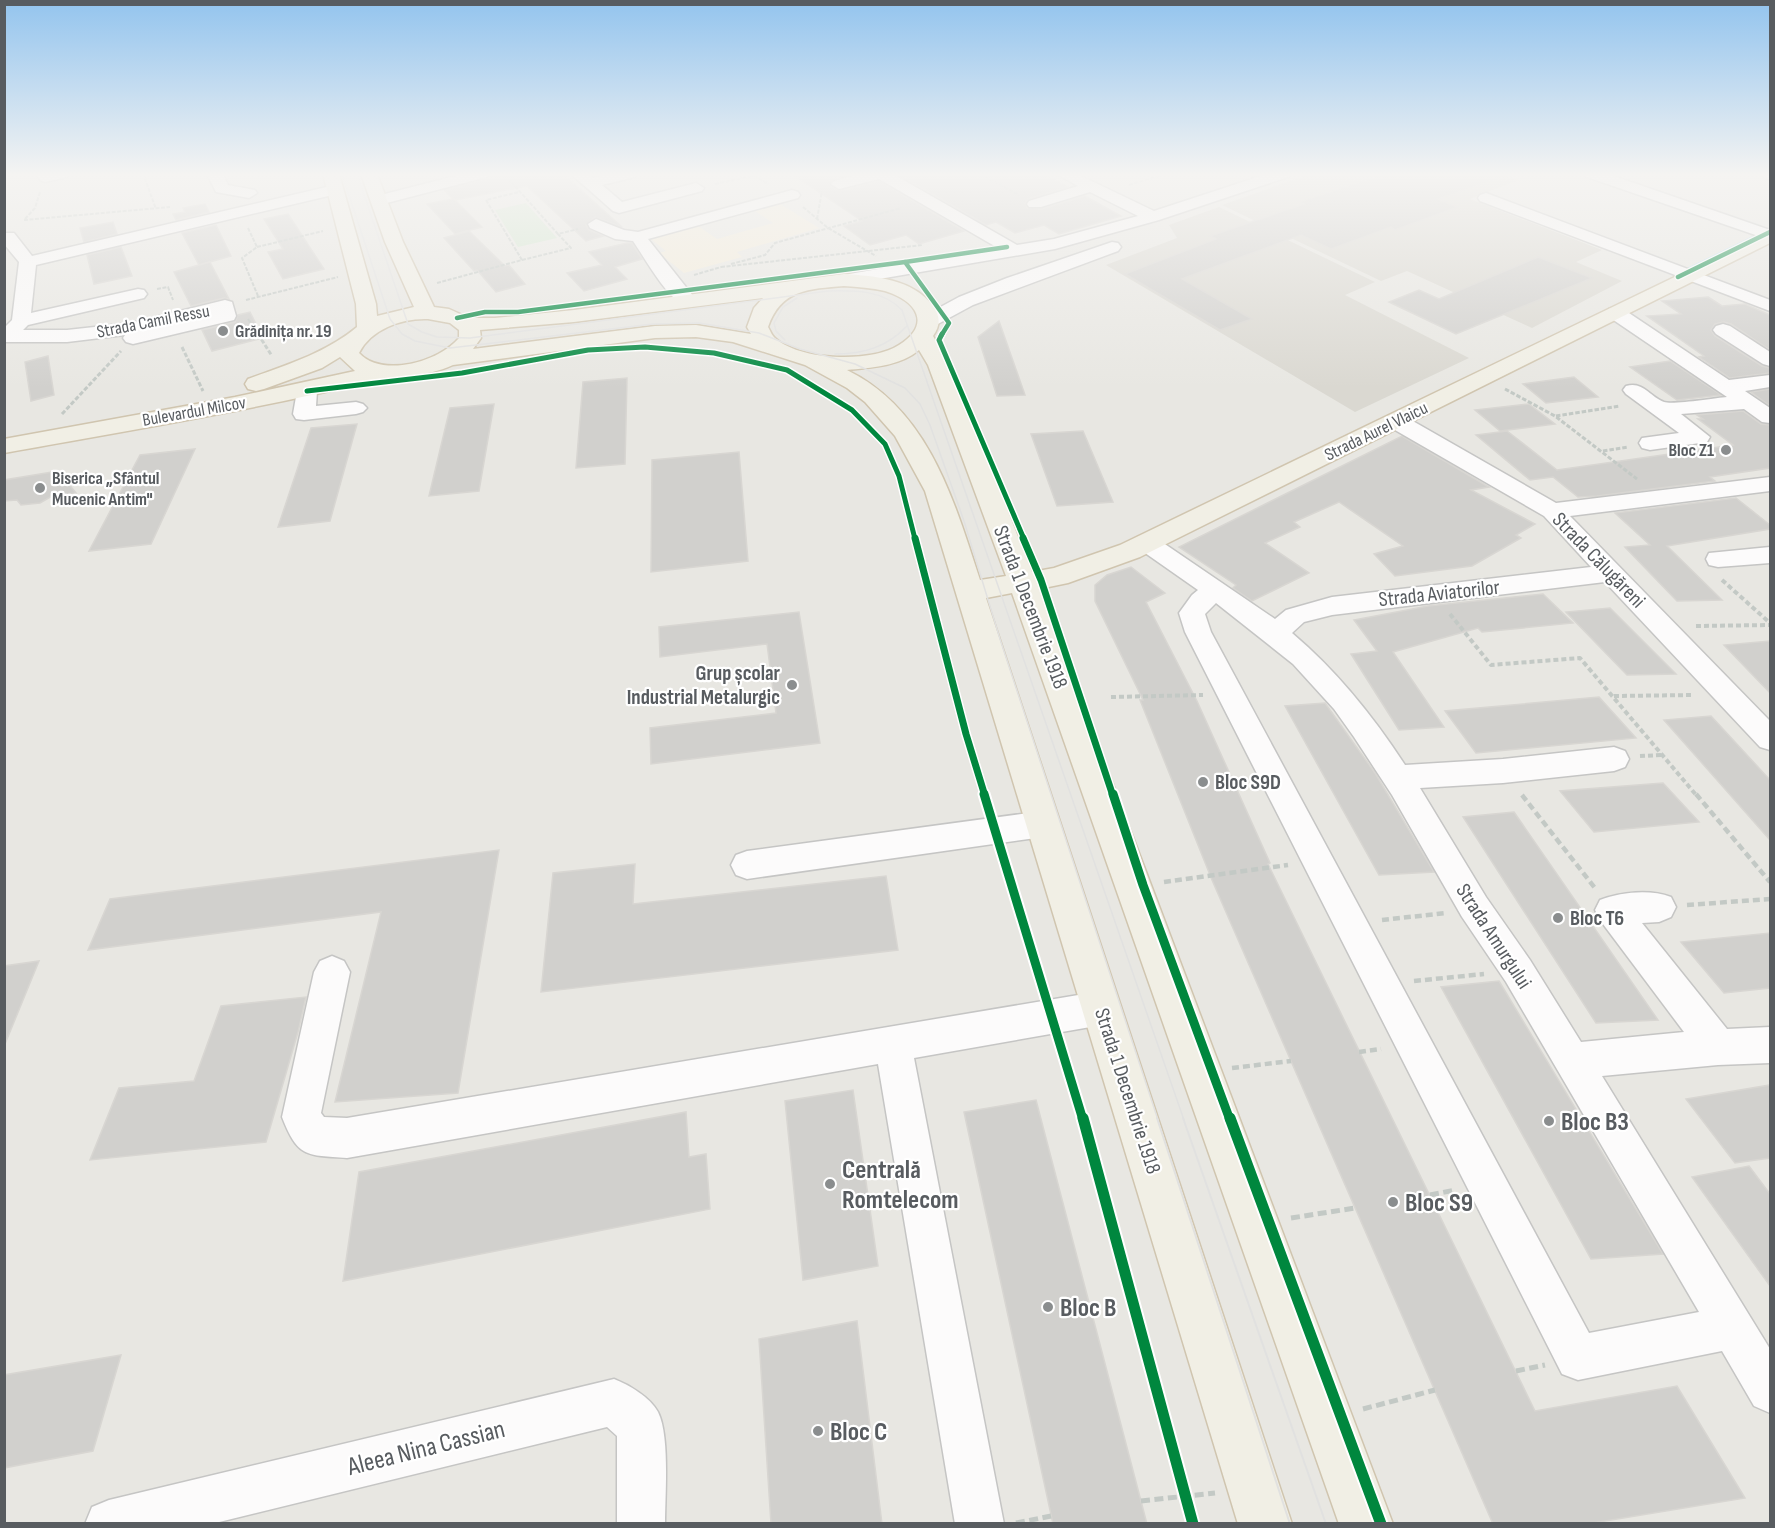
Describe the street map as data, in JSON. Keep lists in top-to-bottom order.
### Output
{
  "streets": {
    "main road": ["Bulevardul Milcov", "Strada Aurel Vlaicu", "Strada 1 Decembrie 1918"],
    "street": [
      "Strada Camil Ressu",
      "Strada Călugăreni",
      "Strada Aviatorilor",
      "Strada Amurgului",
      "Aleea Nina Cassian"
    ]
  },
  "crossings": [
    ["Strada Aurel Vlaicu", "Strada Călugăreni"],
    ["Strada Aurel Vlaicu", "Strada 1 Decembrie 1918"],
    ["Strada Aurel Vlaicu", "Strada Amurgului"],
    ["Strada Călugăreni", "Strada Aviatorilor"],
    ["Strada Aviatorilor", "Strada Amurgului"]
  ],
  "places": [
    "Grădinița nr. 19",
    "Bloc Z1",
    "Biserica „Sfântul Mucenic Antim\"",
    "Grup școlar Industrial Metalurgic",
    "Bloc S9D",
    "Bloc T6",
    "Bloc B3",
    "Centrală Romtelecom",
    "Bloc S9",
    "Bloc B",
    "Bloc C"
  ]
}
